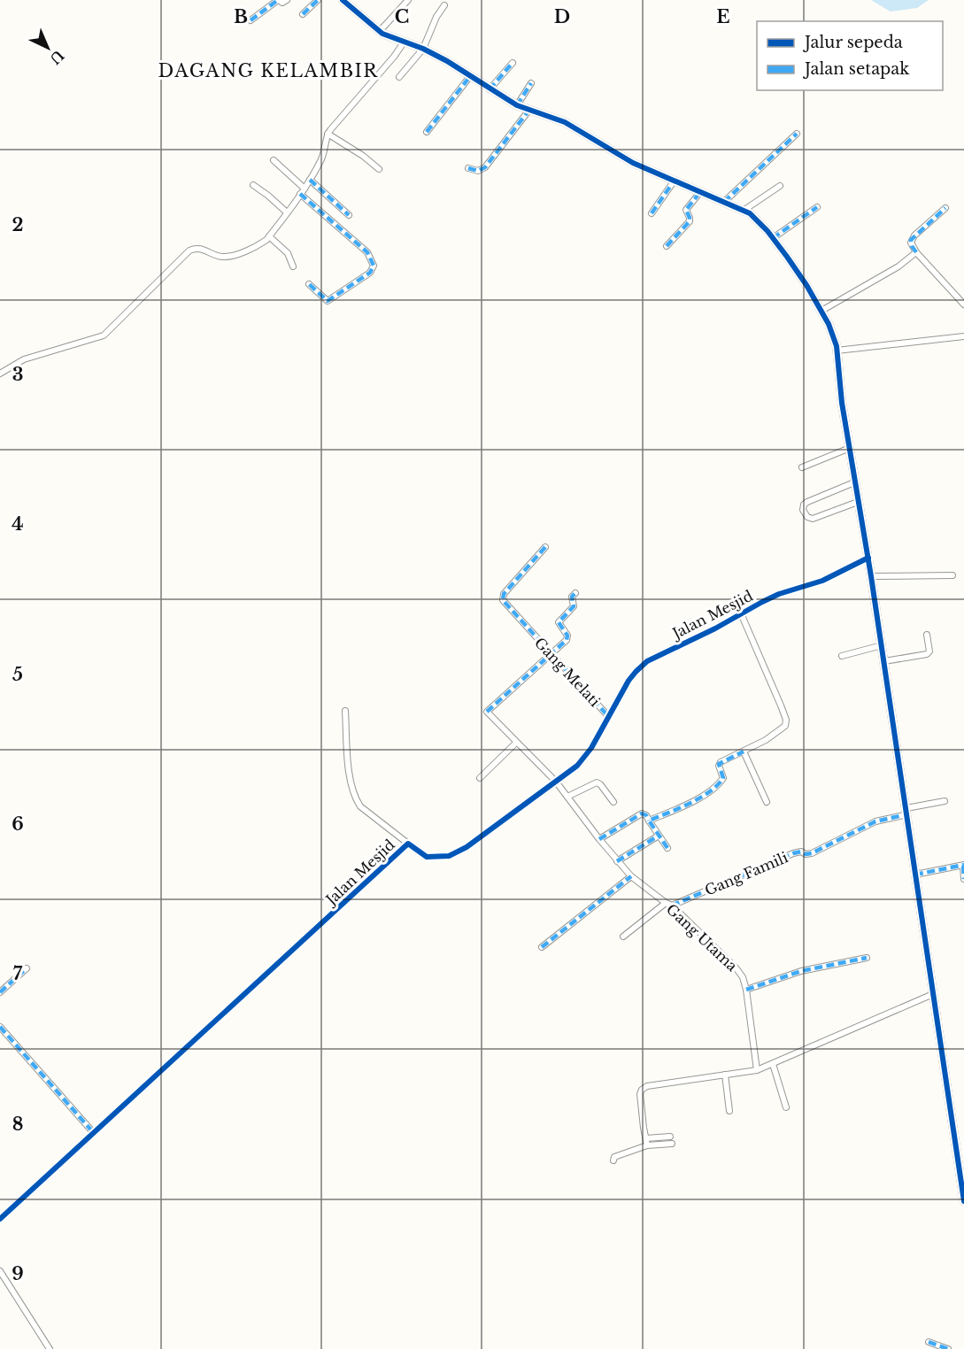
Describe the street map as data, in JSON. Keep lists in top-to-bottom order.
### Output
{
  "streets": {
    "street": [
      "Jalan Mesjid",
      "Gang Melati",
      "Gang Famili",
      "Gang Utama"
    ]
  },
  "crossings": [
    ["Jalan Mesjid", "Gang Melati"],
    ["Jalan Mesjid", "Gang Utama"],
    ["Gang Melati", "Gang Utama"],
    ["Gang Famili", "Gang Utama"]
  ],
  "districts": ["DAGANG KELAMBIR"],
  "legend": ["Jalur sepeda", "Jalan setapak"],
  "north": "bottom right",
  "grid": {
    "columns": [
      "B",
      "C",
      "D",
      "E"
    ],
    "rows": [
      "2",
      "3",
      "4",
      "5",
      "6",
      "7",
      "8",
      "9"
    ]
  }
}
